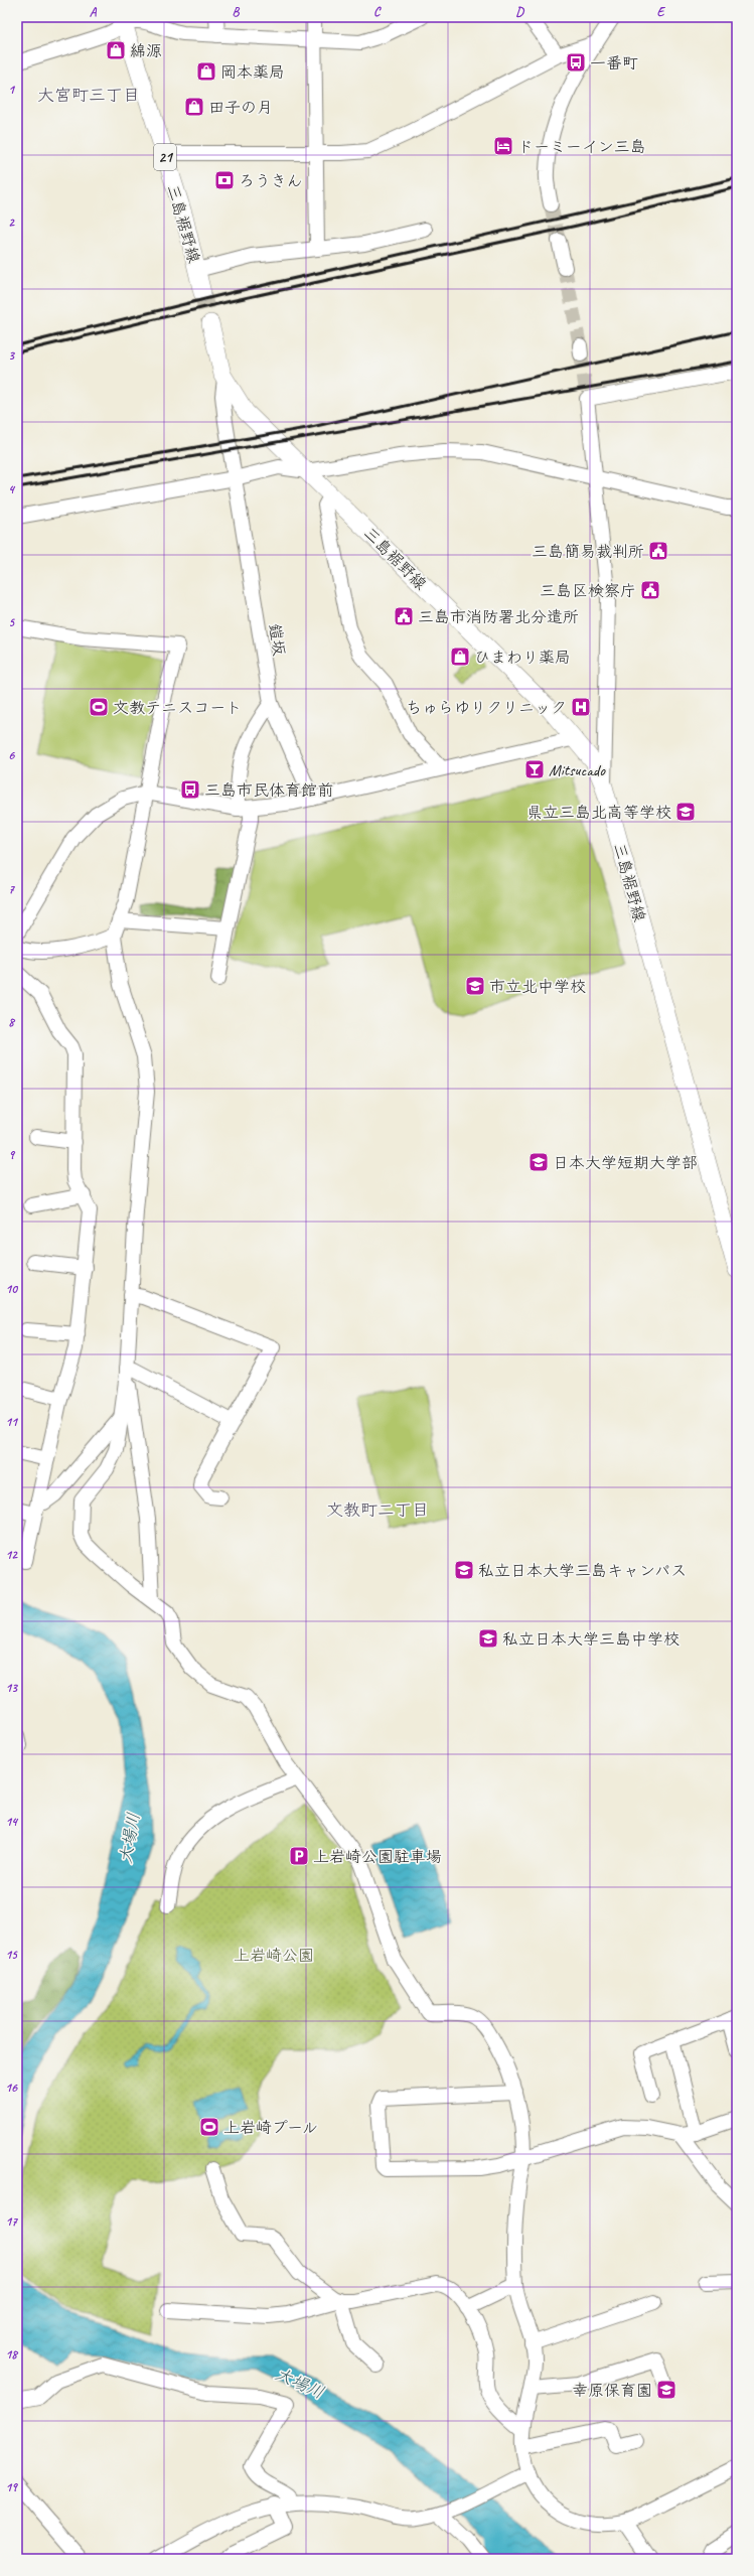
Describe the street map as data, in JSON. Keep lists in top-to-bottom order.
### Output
{
  "streets": {
    "main road": ["21", "三島裾野線"],
    "street": ["鎧坂"]
  },
  "crossings": [
    ["三島裾野線", "鎧坂"]
  ],
  "districts": ["大宮町三丁目", "文教町二丁目"],
  "water": ["大場川"],
  "parks": ["上岩崎公園"],
  "places": {
    "shop": [
      "綿源",
      "岡本薬局",
      "田子の月",
      "ひまわり薬局"
    ],
    "bus stop": ["一番町", "三島市民体育館前"],
    "hotel": ["ドーミーイン三島"],
    "bank": ["ろうきん"],
    "public building": ["三島簡易裁判所", "三島区検察庁", "三島市消防署北分遣所"],
    "sports": ["文教テニスコート", "上岩崎プール"],
    "hospital": ["ちゅらゆりクリニック"],
    "bar": ["Mitsucado"],
    "school or university": [
      "県立三島北高等学校",
      "市立北中学校",
      "日本大学短期大学部",
      "私立日本大学三島キャンパス",
      "私立日本大学三島中学校",
      "幸原保育園"
    ],
    "parking": ["上岩崎公園駐車場"]
  },
  "grid": {
    "columns": [
      "A",
      "B",
      "C",
      "D",
      "E"
    ],
    "rows": [
      "1",
      "2",
      "3",
      "4",
      "5",
      "6",
      "7",
      "8",
      "9",
      "10",
      "11",
      "12",
      "13",
      "14",
      "15",
      "16",
      "17",
      "18",
      "19"
    ]
  }
}
